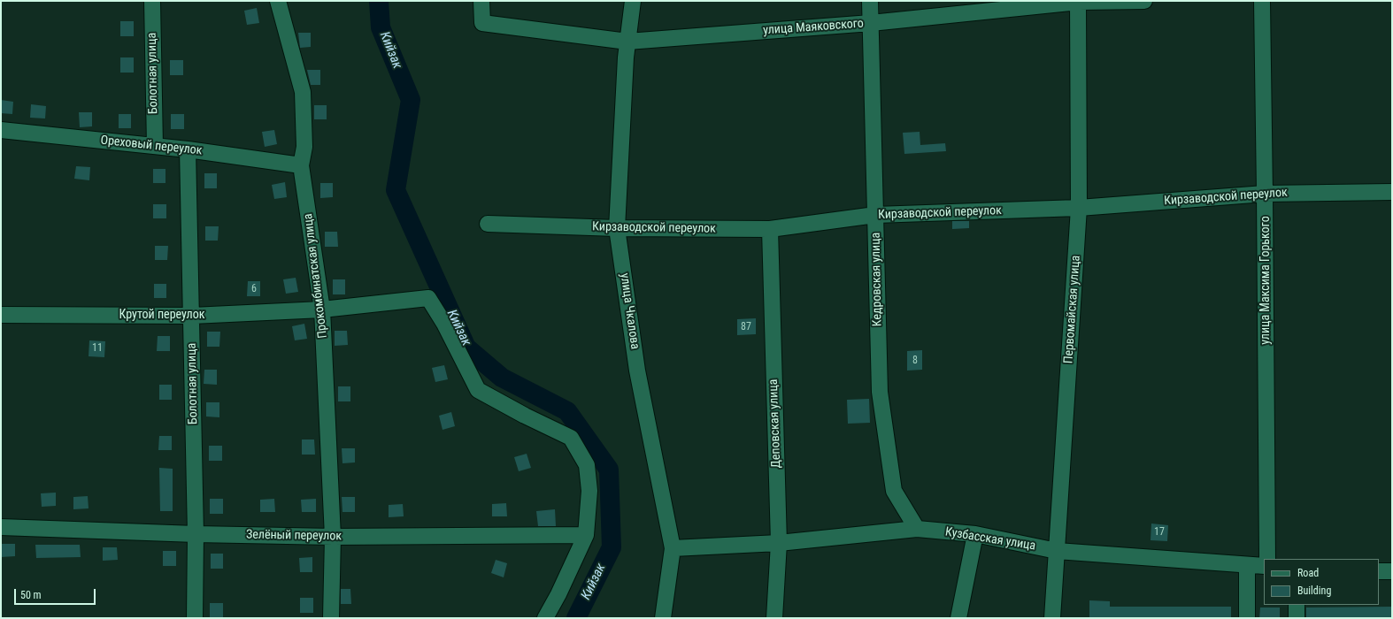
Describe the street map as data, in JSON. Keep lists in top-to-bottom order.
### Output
{
  "streets": {
    "street": [
      "улица Маяковского",
      "Болотная улица",
      "Ореховый переулок",
      "Кирзаводской переулок",
      "Прокомбинатская улица",
      "Кедровская улица",
      "улица Максима Горького",
      "Первомайская улица",
      "улица Чкалова",
      "Крутой переулок",
      "Деповская улица",
      "Зелёный переулок",
      "Кузбасская улица"
    ]
  },
  "crossings": [
    ["улица Маяковского", "Кедровская улица"],
    ["улица Маяковского", "Первомайская улица"],
    ["улица Маяковского", "улица Чкалова"],
    ["Болотная улица", "Ореховый переулок"],
    ["Болотная улица", "Крутой переулок"],
    ["Болотная улица", "Зелёный переулок"],
    ["Ореховый переулок", "Прокомбинатская улица"],
    ["Кирзаводской переулок", "Кедровская улица"],
    ["Кирзаводской переулок", "улица Максима Горького"],
    ["Кирзаводской переулок", "Первомайская улица"],
    ["Кирзаводской переулок", "улица Чкалова"],
    ["Кирзаводской переулок", "Деповская улица"],
    ["Прокомбинатская улица", "Крутой переулок"],
    ["Прокомбинатская улица", "Зелёный переулок"],
    ["Кедровская улица", "Кузбасская улица"],
    ["Первомайская улица", "Кузбасская улица"],
    ["улица Чкалова", "Кузбасская улица"],
    ["Крутой переулок", "Зелёный переулок"],
    ["Деповская улица", "Кузбасская улица"]
  ],
  "water": ["Кийзак"],
  "house_numbers": [
    "6",
    "87",
    "11",
    "8",
    "17"
  ],
  "legend": ["Road", "Building"],
  "scale_bar": "50 m"
}
